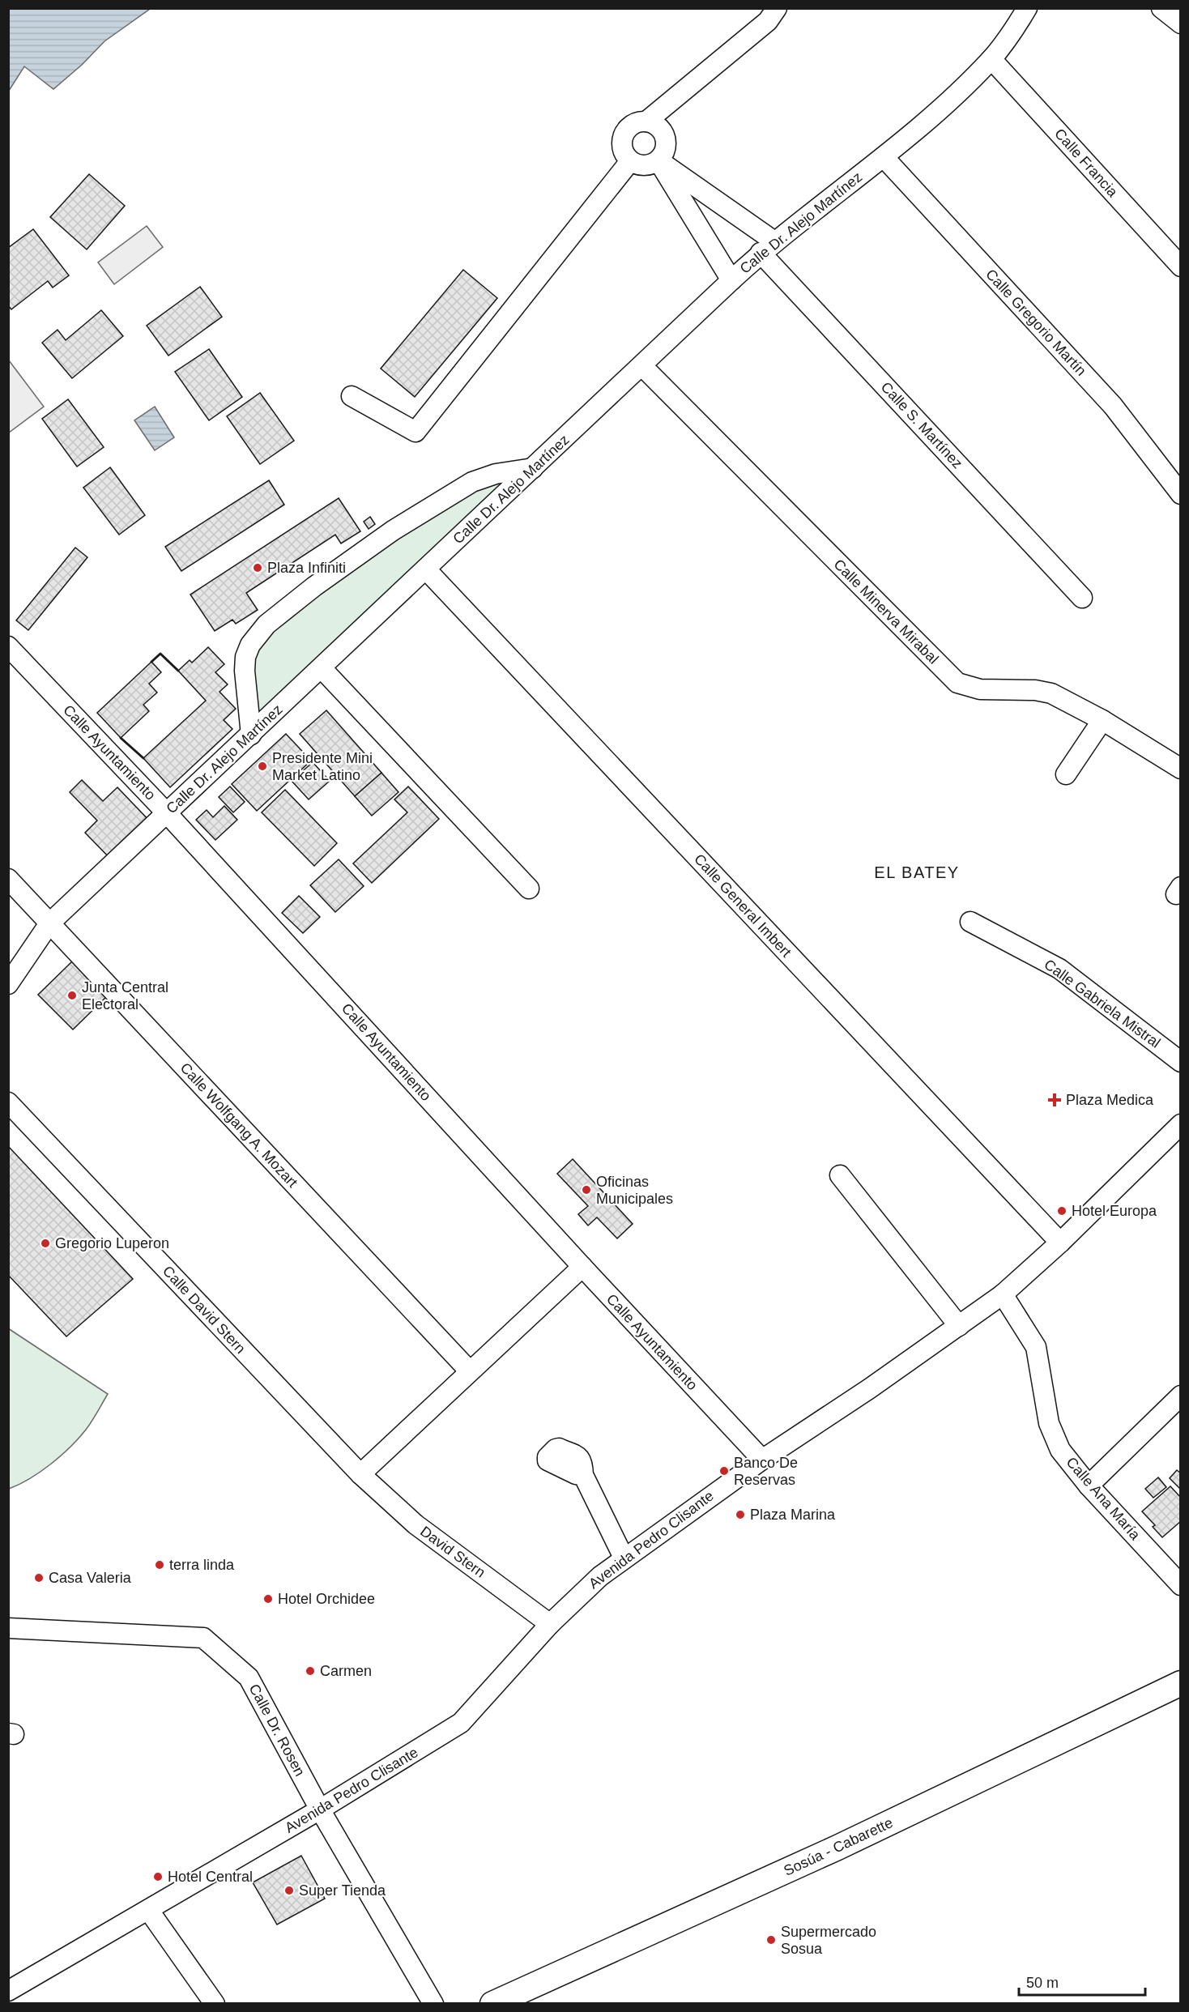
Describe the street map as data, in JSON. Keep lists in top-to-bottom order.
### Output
{
  "streets": {
    "main road": ["Sosúa - Cabarette"],
    "street": [
      "Calle Francia",
      "Calle Dr. Alejo Martínez",
      "Calle Gregorio Martín",
      "Calle S. Martínez",
      "Calle Minerva Mirabal",
      "Calle Ayuntamiento",
      "Calle General Imbert",
      "Calle Gabriela Mistral",
      "Calle Wolfgang A. Mozart",
      "Calle David Stern",
      "Calle Ana María",
      "Avenida Pedro Clisante",
      "David Stern",
      "Calle Dr. Rosen"
    ]
  },
  "crossings": [
    ["Calle Francia", "Calle Dr. Alejo Martínez"],
    ["Calle Dr. Alejo Martínez", "Calle Gregorio Martín"],
    ["Calle Dr. Alejo Martínez", "Calle S. Martínez"],
    ["Calle Dr. Alejo Martínez", "Calle Minerva Mirabal"],
    ["Calle Dr. Alejo Martínez", "Calle Ayuntamiento"],
    ["Calle Dr. Alejo Martínez", "Calle General Imbert"],
    ["Calle Dr. Alejo Martínez", "Calle Wolfgang A. Mozart"],
    ["Calle Ayuntamiento", "Avenida Pedro Clisante"],
    ["Calle General Imbert", "Avenida Pedro Clisante"],
    ["Calle David Stern", "David Stern"],
    ["Calle Ana María", "Avenida Pedro Clisante"],
    ["Avenida Pedro Clisante", "David Stern"],
    ["Avenida Pedro Clisante", "Calle Dr. Rosen"]
  ],
  "districts": ["EL BATEY"],
  "places": {
    "other": [
      "Plaza Infiniti",
      "Presidente Mini Market Latino",
      "Junta Central Electoral",
      "Oficinas Municipales",
      "Hotel Europa",
      "Gregorio Luperon",
      "Banco De Reservas",
      "Plaza Marina",
      "terra linda",
      "Casa Valeria",
      "Hotel Orchidee",
      "Carmen",
      "Hotel Central",
      "Super Tienda",
      "Supermercado Sosua"
    ],
    "health": ["Plaza Medica"]
  },
  "scale_bar": "50 m"
}
